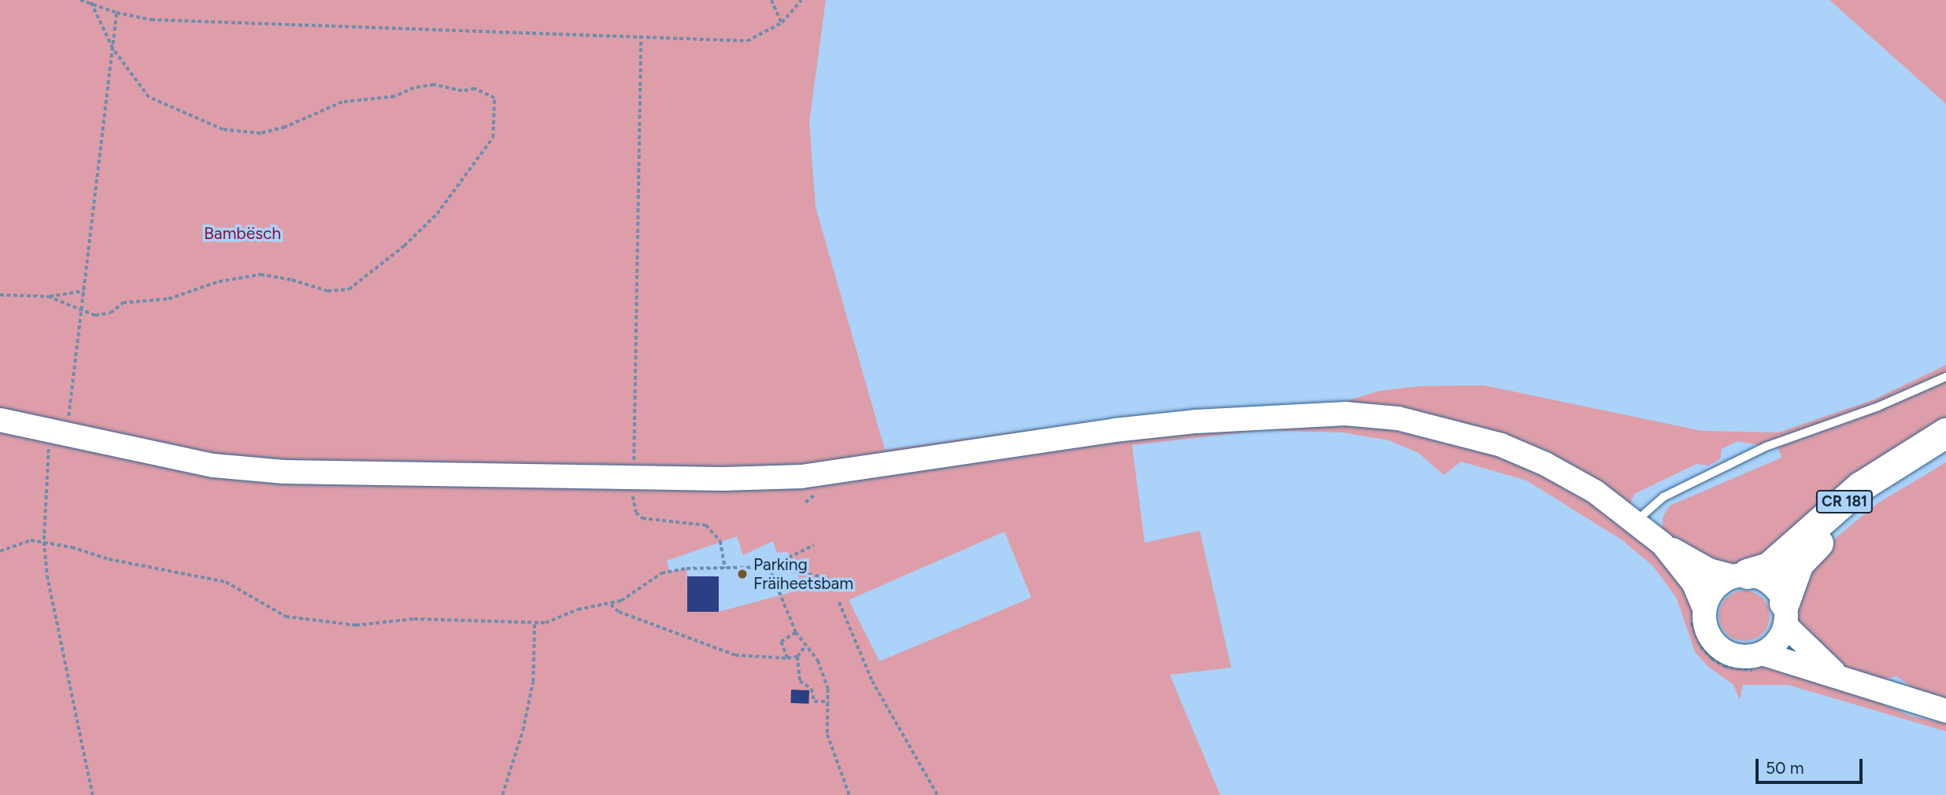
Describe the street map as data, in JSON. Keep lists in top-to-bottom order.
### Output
{
  "streets": {
    "highway": ["CR 181"]
  },
  "parks": ["Bambësch"],
  "places": ["Parking Fräiheetsbam"],
  "scale_bar": "50 m"
}
